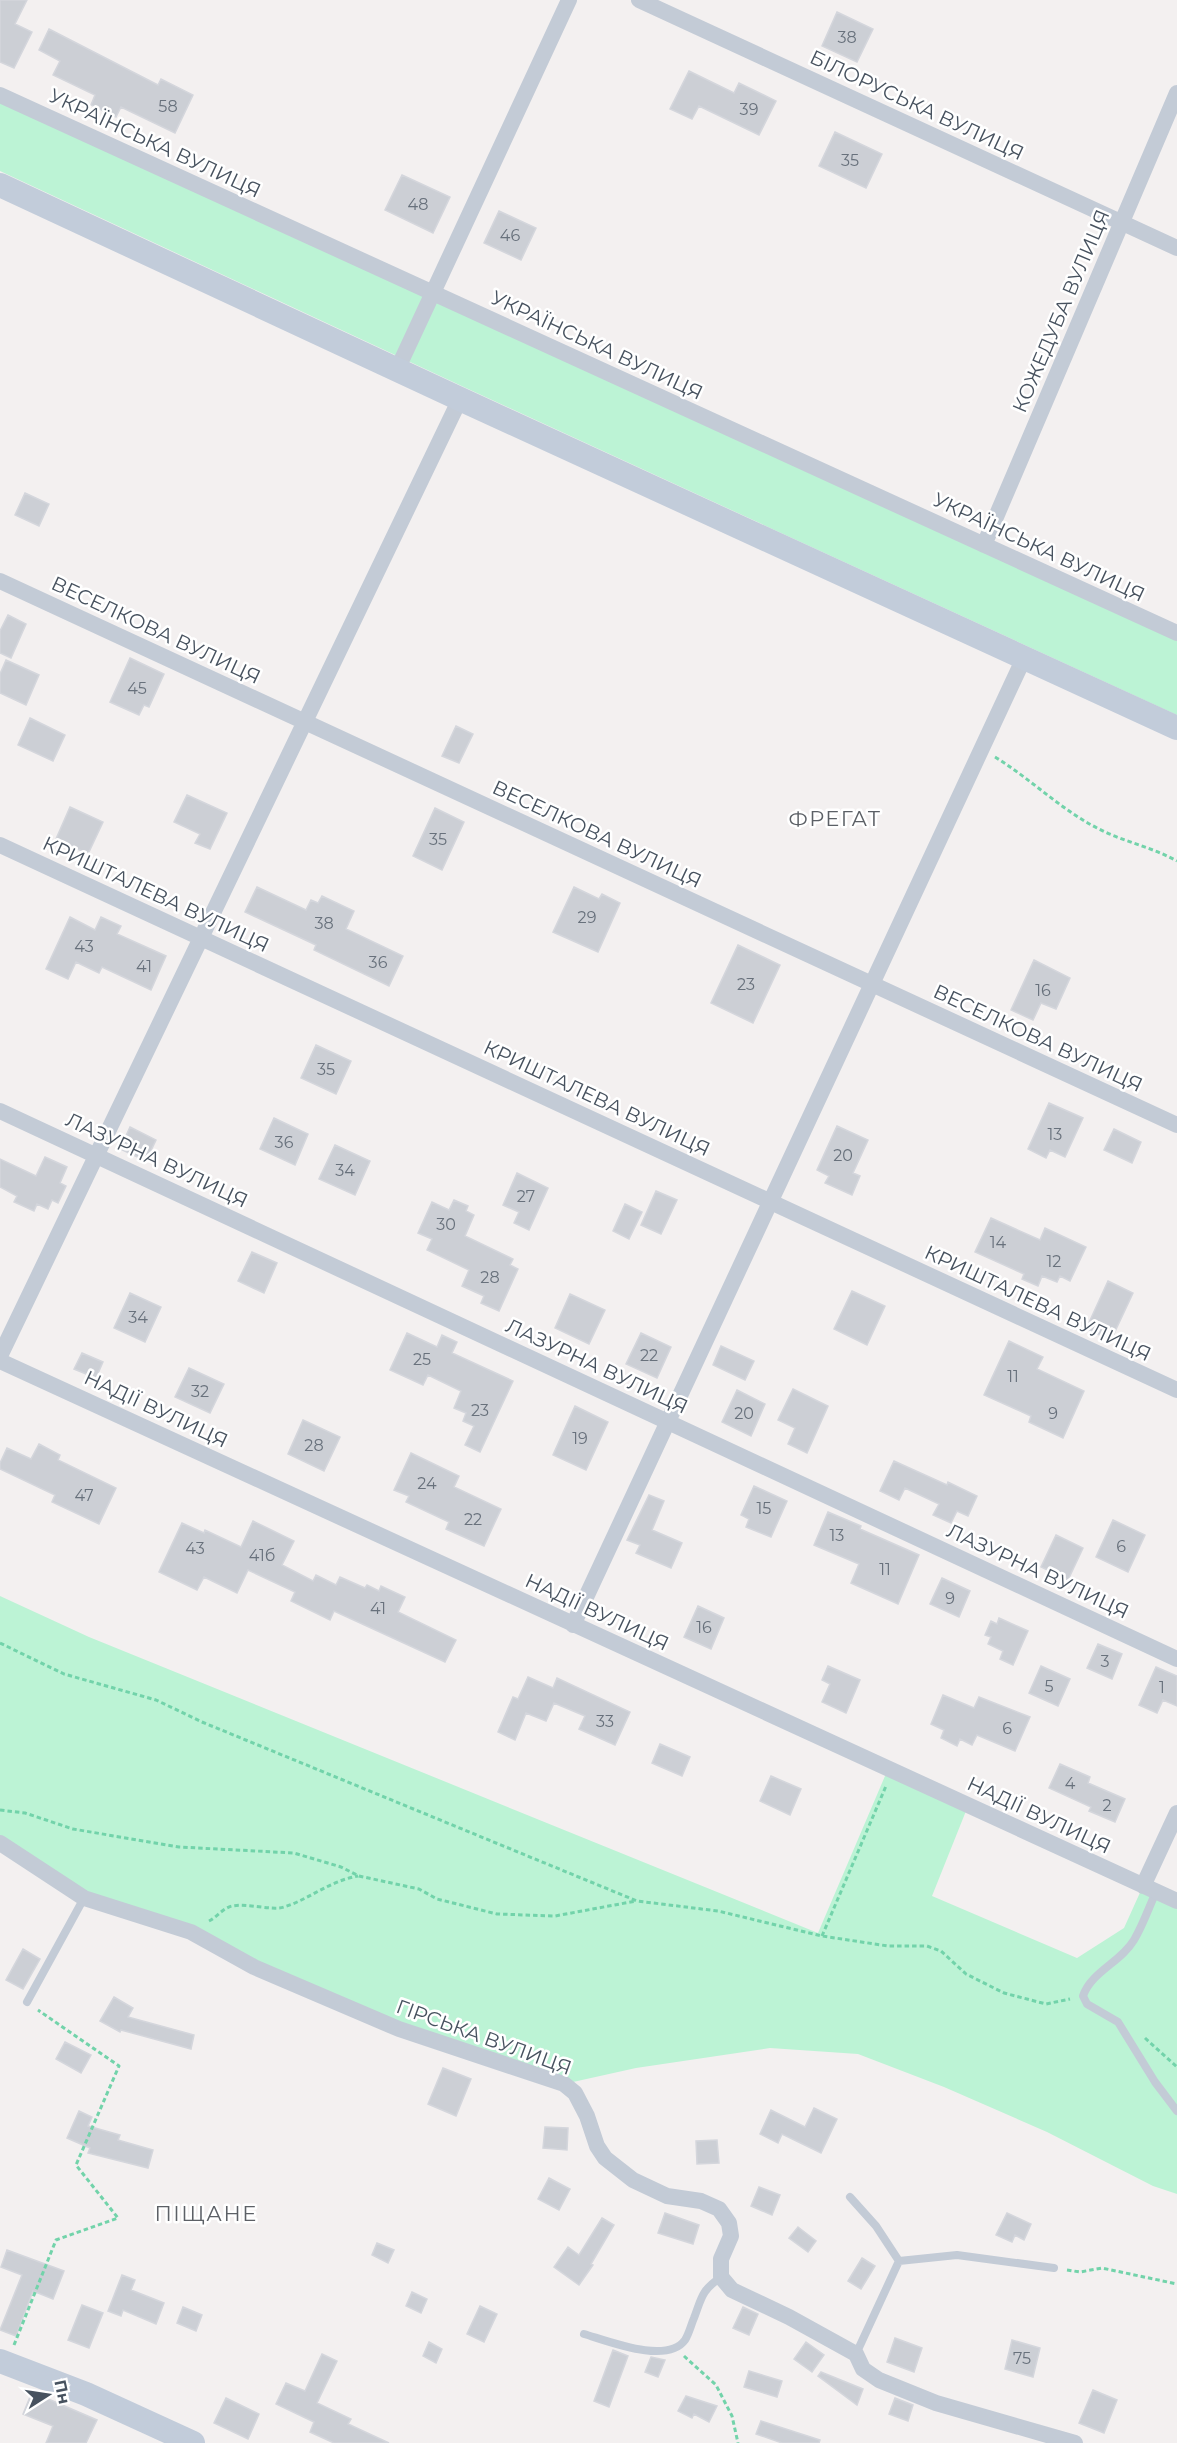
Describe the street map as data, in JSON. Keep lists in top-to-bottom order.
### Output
{
  "streets": {
    "street": [
      "БІЛОРУСЬКА ВУЛИЦЯ",
      "УКРАЇНСЬКА ВУЛИЦЯ",
      "КОЖЕДУБА ВУЛИЦЯ",
      "ВЕСЕЛКОВА ВУЛИЦЯ",
      "КРИШТАЛЕВА ВУЛИЦЯ",
      "ЛАЗУРНА ВУЛИЦЯ",
      "НАДІЇ ВУЛИЦЯ",
      "ГІРСЬКА ВУЛИЦЯ"
    ]
  },
  "crossings": [
    ["БІЛОРУСЬКА ВУЛИЦЯ", "КОЖЕДУБА ВУЛИЦЯ"],
    ["УКРАЇНСЬКА ВУЛИЦЯ", "КОЖЕДУБА ВУЛИЦЯ"]
  ],
  "districts": ["ФРЕГАТ", "ПІЩАНЕ"],
  "house_numbers": [
    "38",
    "58",
    "39",
    "35",
    "48",
    "46",
    "45",
    "35",
    "29",
    "38",
    "43",
    "36",
    "41",
    "23",
    "16",
    "35",
    "13",
    "36",
    "20",
    "34",
    "27",
    "30",
    "14",
    "12",
    "28",
    "34",
    "22",
    "25",
    "11",
    "32",
    "23",
    "20",
    "9",
    "19",
    "28",
    "24",
    "47",
    "15",
    "22",
    "13",
    "6",
    "43",
    "41б",
    "11",
    "9",
    "41",
    "16",
    "3",
    "5",
    "1",
    "33",
    "6",
    "4",
    "2",
    "75"
  ],
  "north": "right"
}
